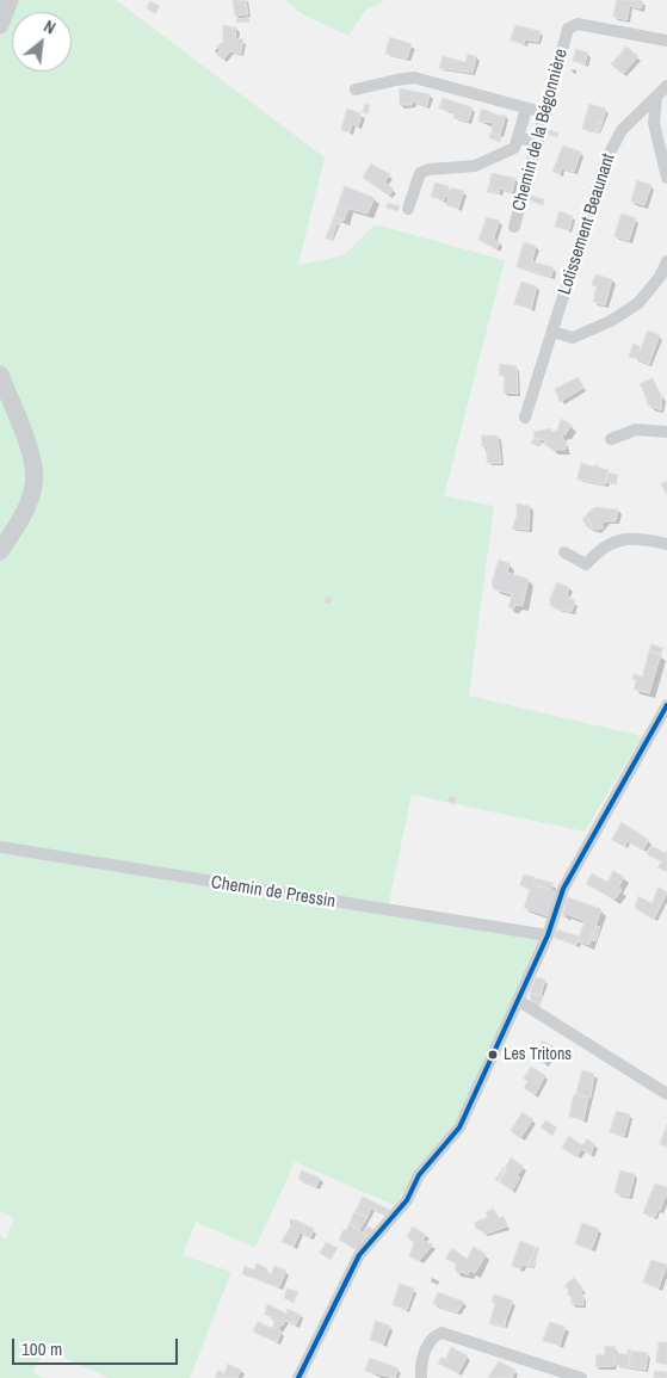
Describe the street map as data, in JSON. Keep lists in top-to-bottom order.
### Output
{
  "streets": {
    "street": ["Chemin de la Bégonnière", "Lotissement Beaunant", "Chemin de Pressin"]
  },
  "places": ["Les Tritons"],
  "scale_bar": "100 m",
  "north": "top right"
}
